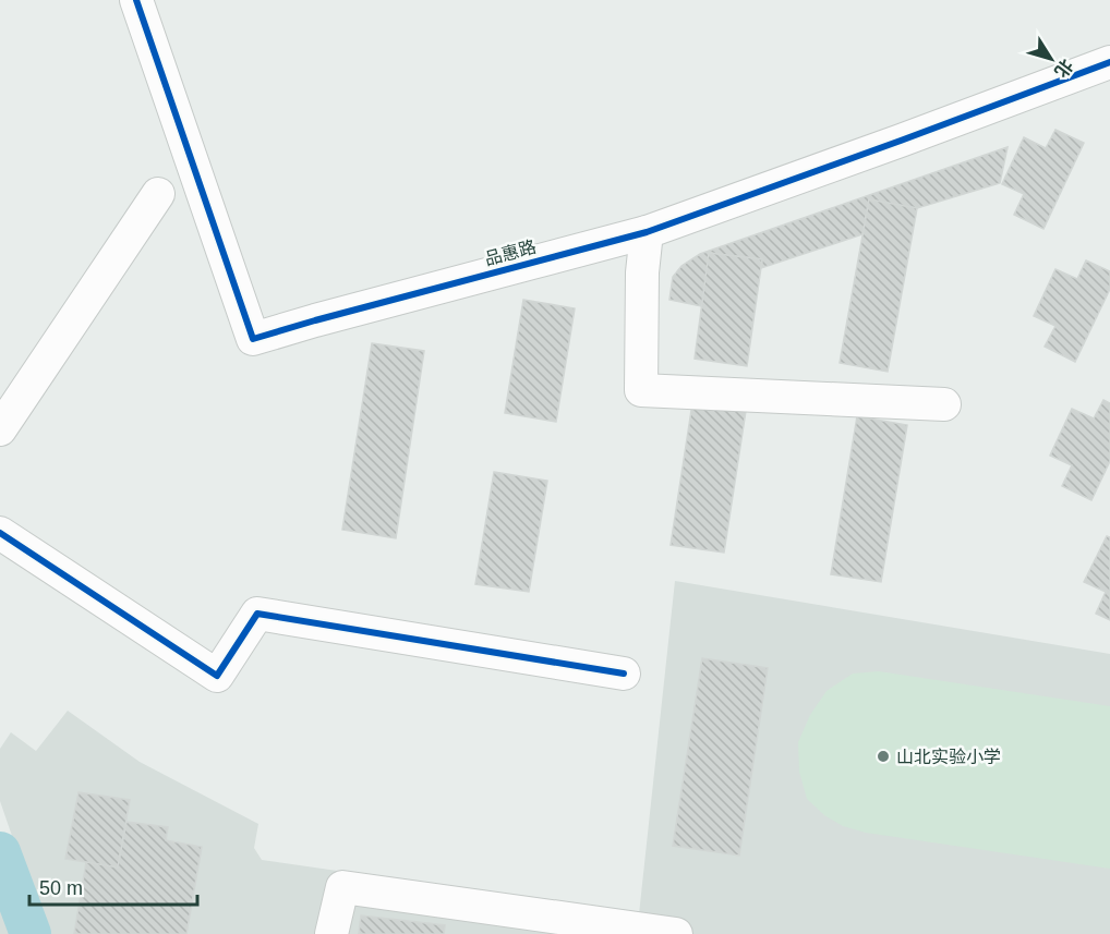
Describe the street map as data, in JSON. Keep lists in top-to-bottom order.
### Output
{
  "streets": {
    "street": ["品惠路"]
  },
  "places": ["山北实验小学"],
  "scale_bar": "50 m",
  "north": "bottom right"
}
